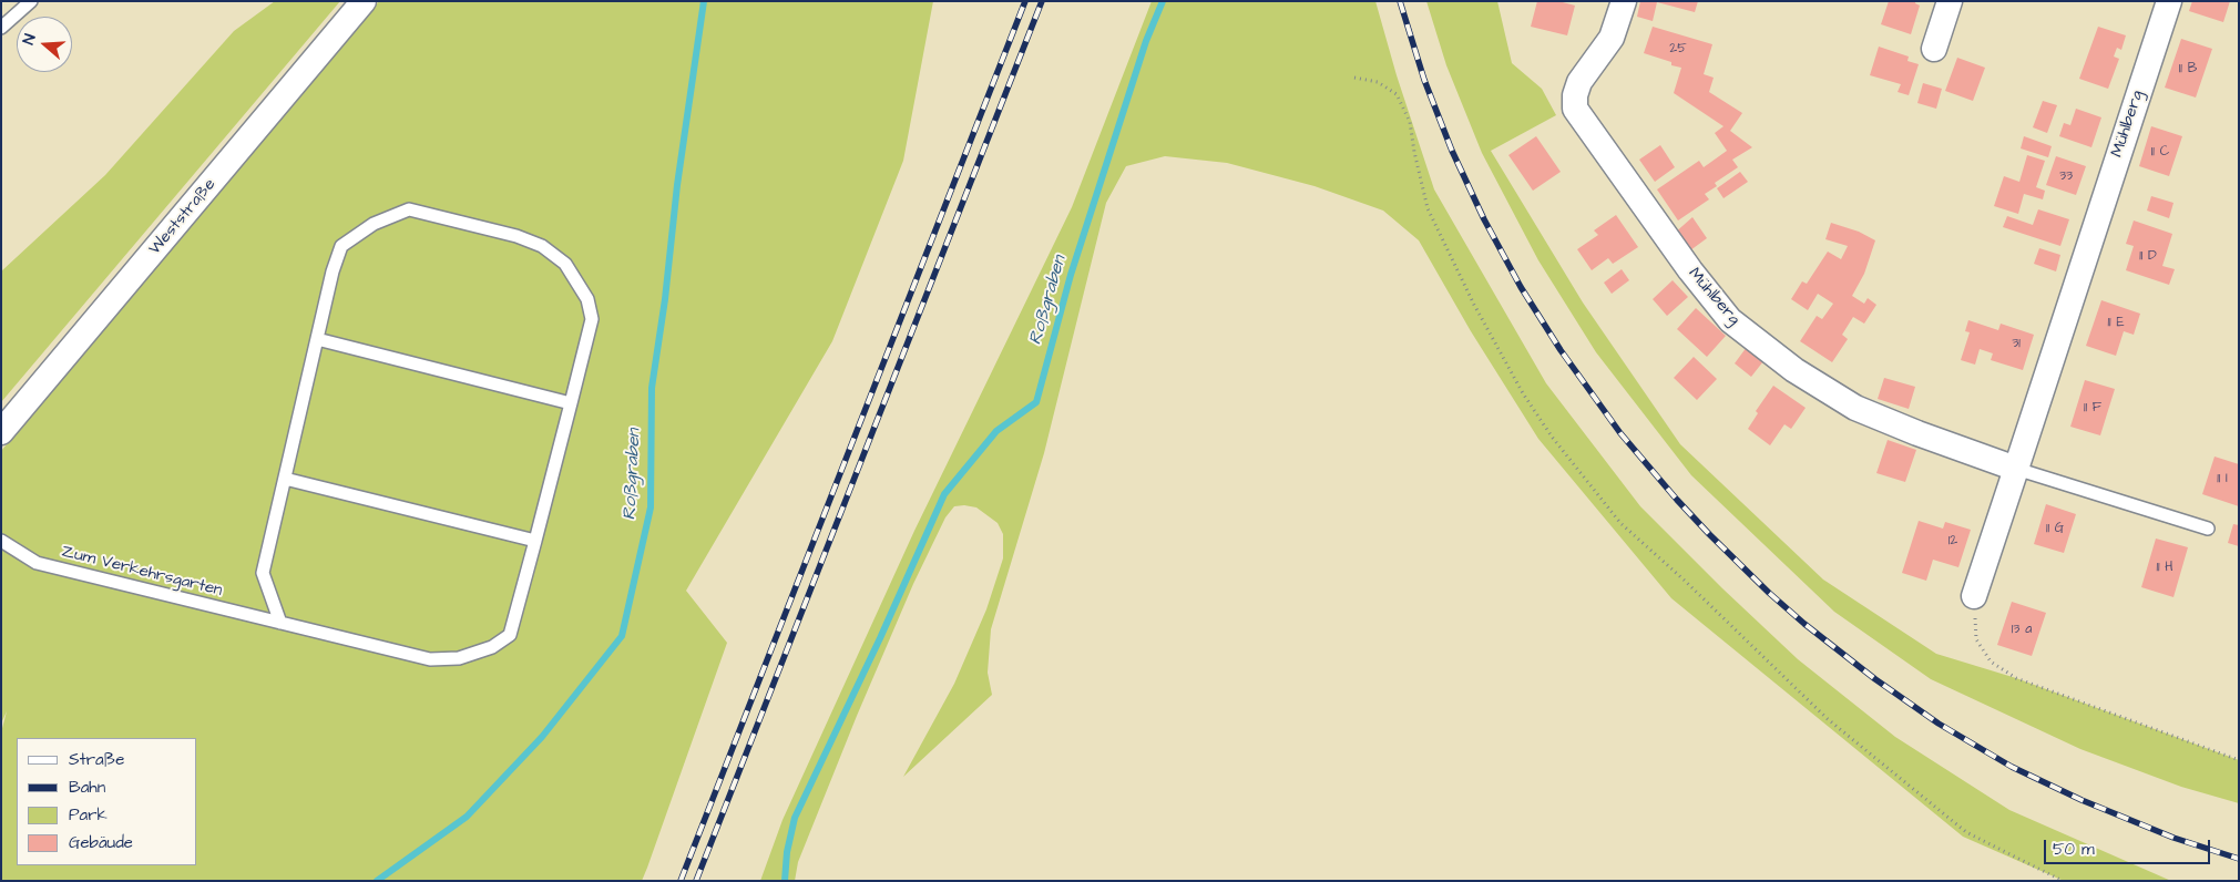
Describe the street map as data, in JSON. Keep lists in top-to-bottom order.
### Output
{
  "streets": {
    "street": ["Mühlberg", "Weststraße"],
    "lane": ["Zum Verkehrsgarten"]
  },
  "water": ["Roßgraben"],
  "house_numbers": [
    "25",
    "11 B",
    "11 C",
    "33",
    "11 D",
    "11 E",
    "31",
    "11 F",
    "11 I",
    "11 G",
    "12",
    "11 H",
    "13 a"
  ],
  "legend": [
    "Straße",
    "Bahn",
    "Park",
    "Gebäude"
  ],
  "scale_bar": "50 m",
  "north": "left"
}
